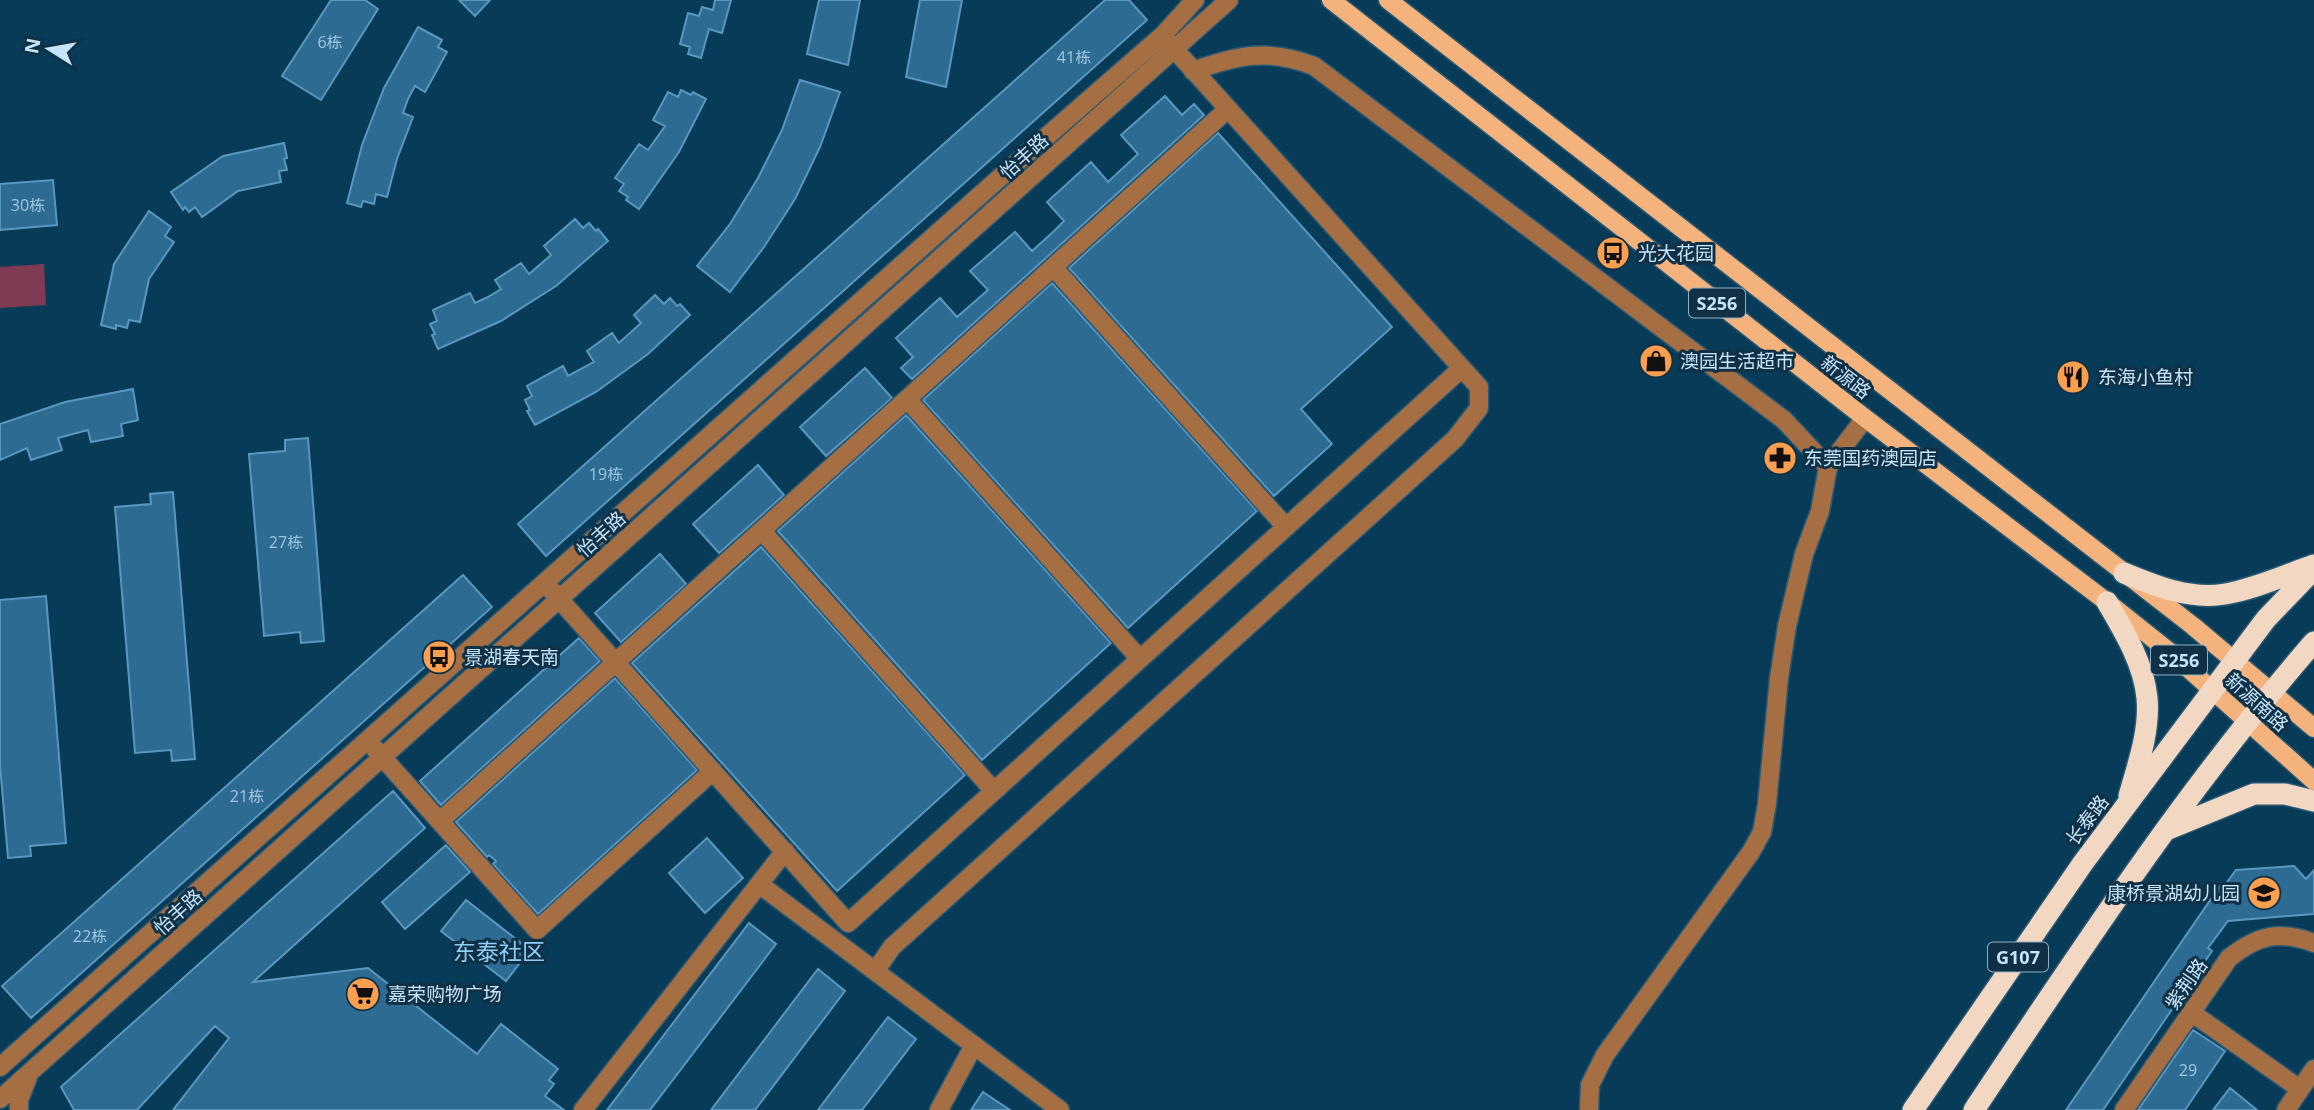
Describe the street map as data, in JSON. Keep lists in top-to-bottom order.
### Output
{
  "streets": {
    "highway": ["长泰路", "G107"],
    "main road": ["S256", "新源路", "新源南路"],
    "street": ["怡丰路", "紫荆路"]
  },
  "crossings": [
    ["新源路", "新源南路"],
    ["新源南路", "长泰路"],
    ["新源南路", "G107"]
  ],
  "districts": ["东泰社区"],
  "places": {
    "bus stop": ["光大花园", "景湖春天南"],
    "shop": ["澳园生活超市"],
    "restaurant": ["东海小鱼村"],
    "pharmacy": ["东莞国药澳园店"],
    "school or university": ["康桥景湖幼儿园"],
    "supermarket": ["嘉荣购物广场"]
  },
  "house_numbers": [
    "6栋",
    "41栋",
    "30栋",
    "19栋",
    "27栋",
    "21栋",
    "22栋",
    "29"
  ],
  "north": "left"
}
